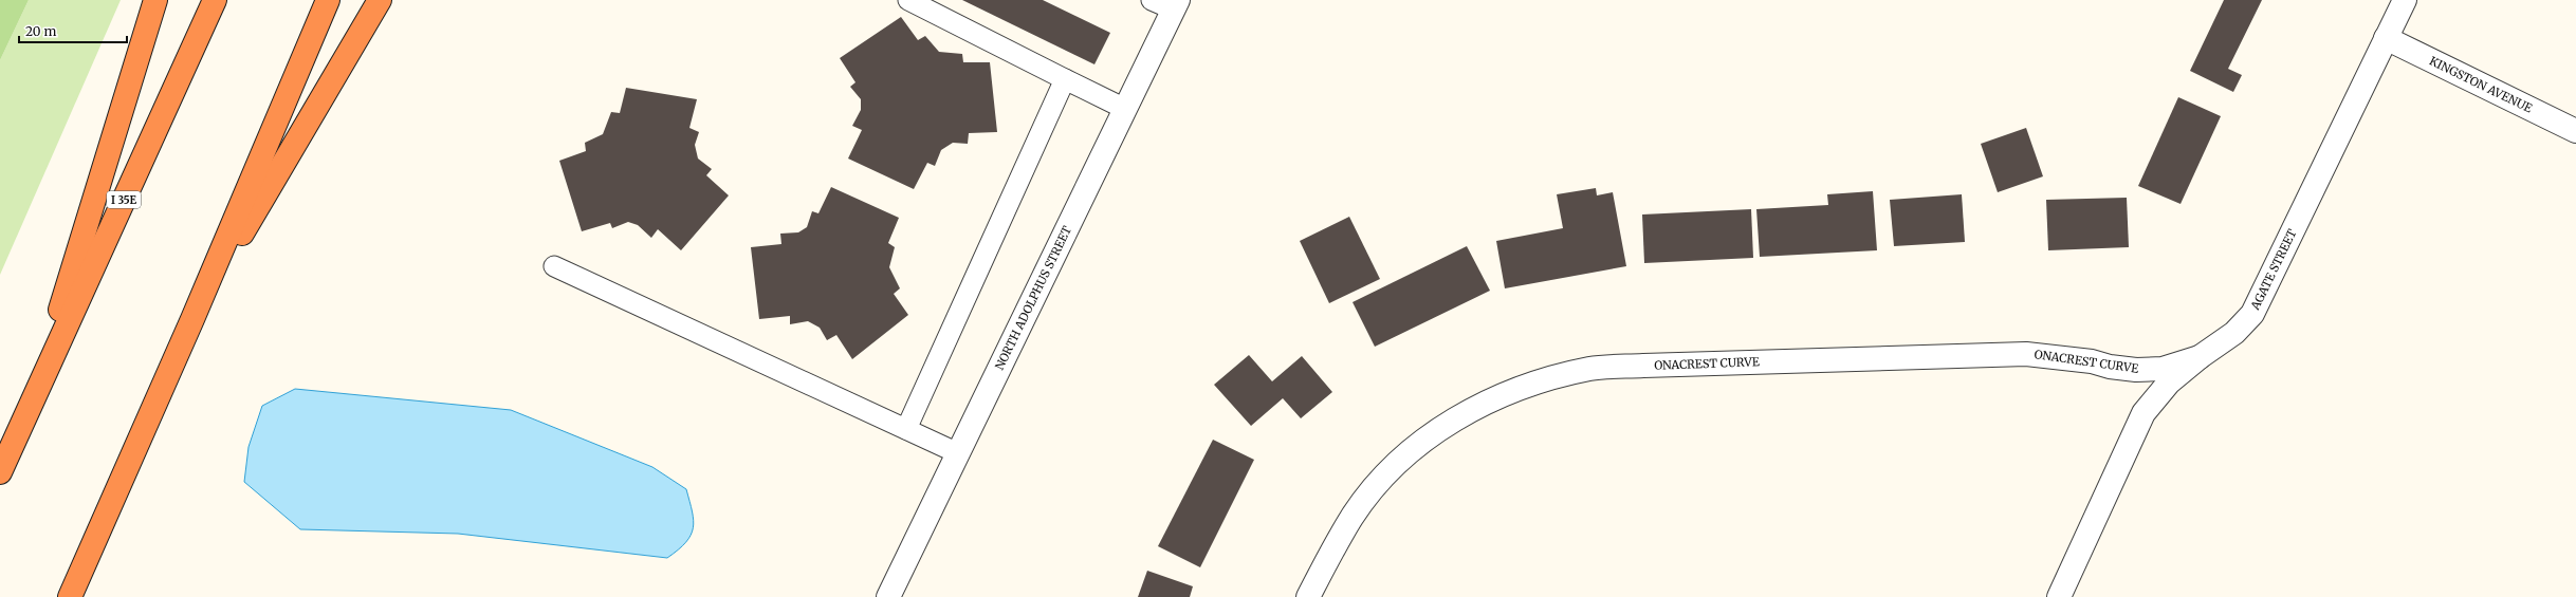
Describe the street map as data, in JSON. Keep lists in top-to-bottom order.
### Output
{
  "streets": {
    "highway": ["I 35E"],
    "street": [
      "KINGSTON AVENUE",
      "AGATE STREET",
      "NORTH ADOLPHUS STREET",
      "ONACREST CURVE"
    ]
  },
  "crossings": [
    ["KINGSTON AVENUE", "AGATE STREET"],
    ["AGATE STREET", "ONACREST CURVE"]
  ],
  "scale_bar": "20 m"
}
